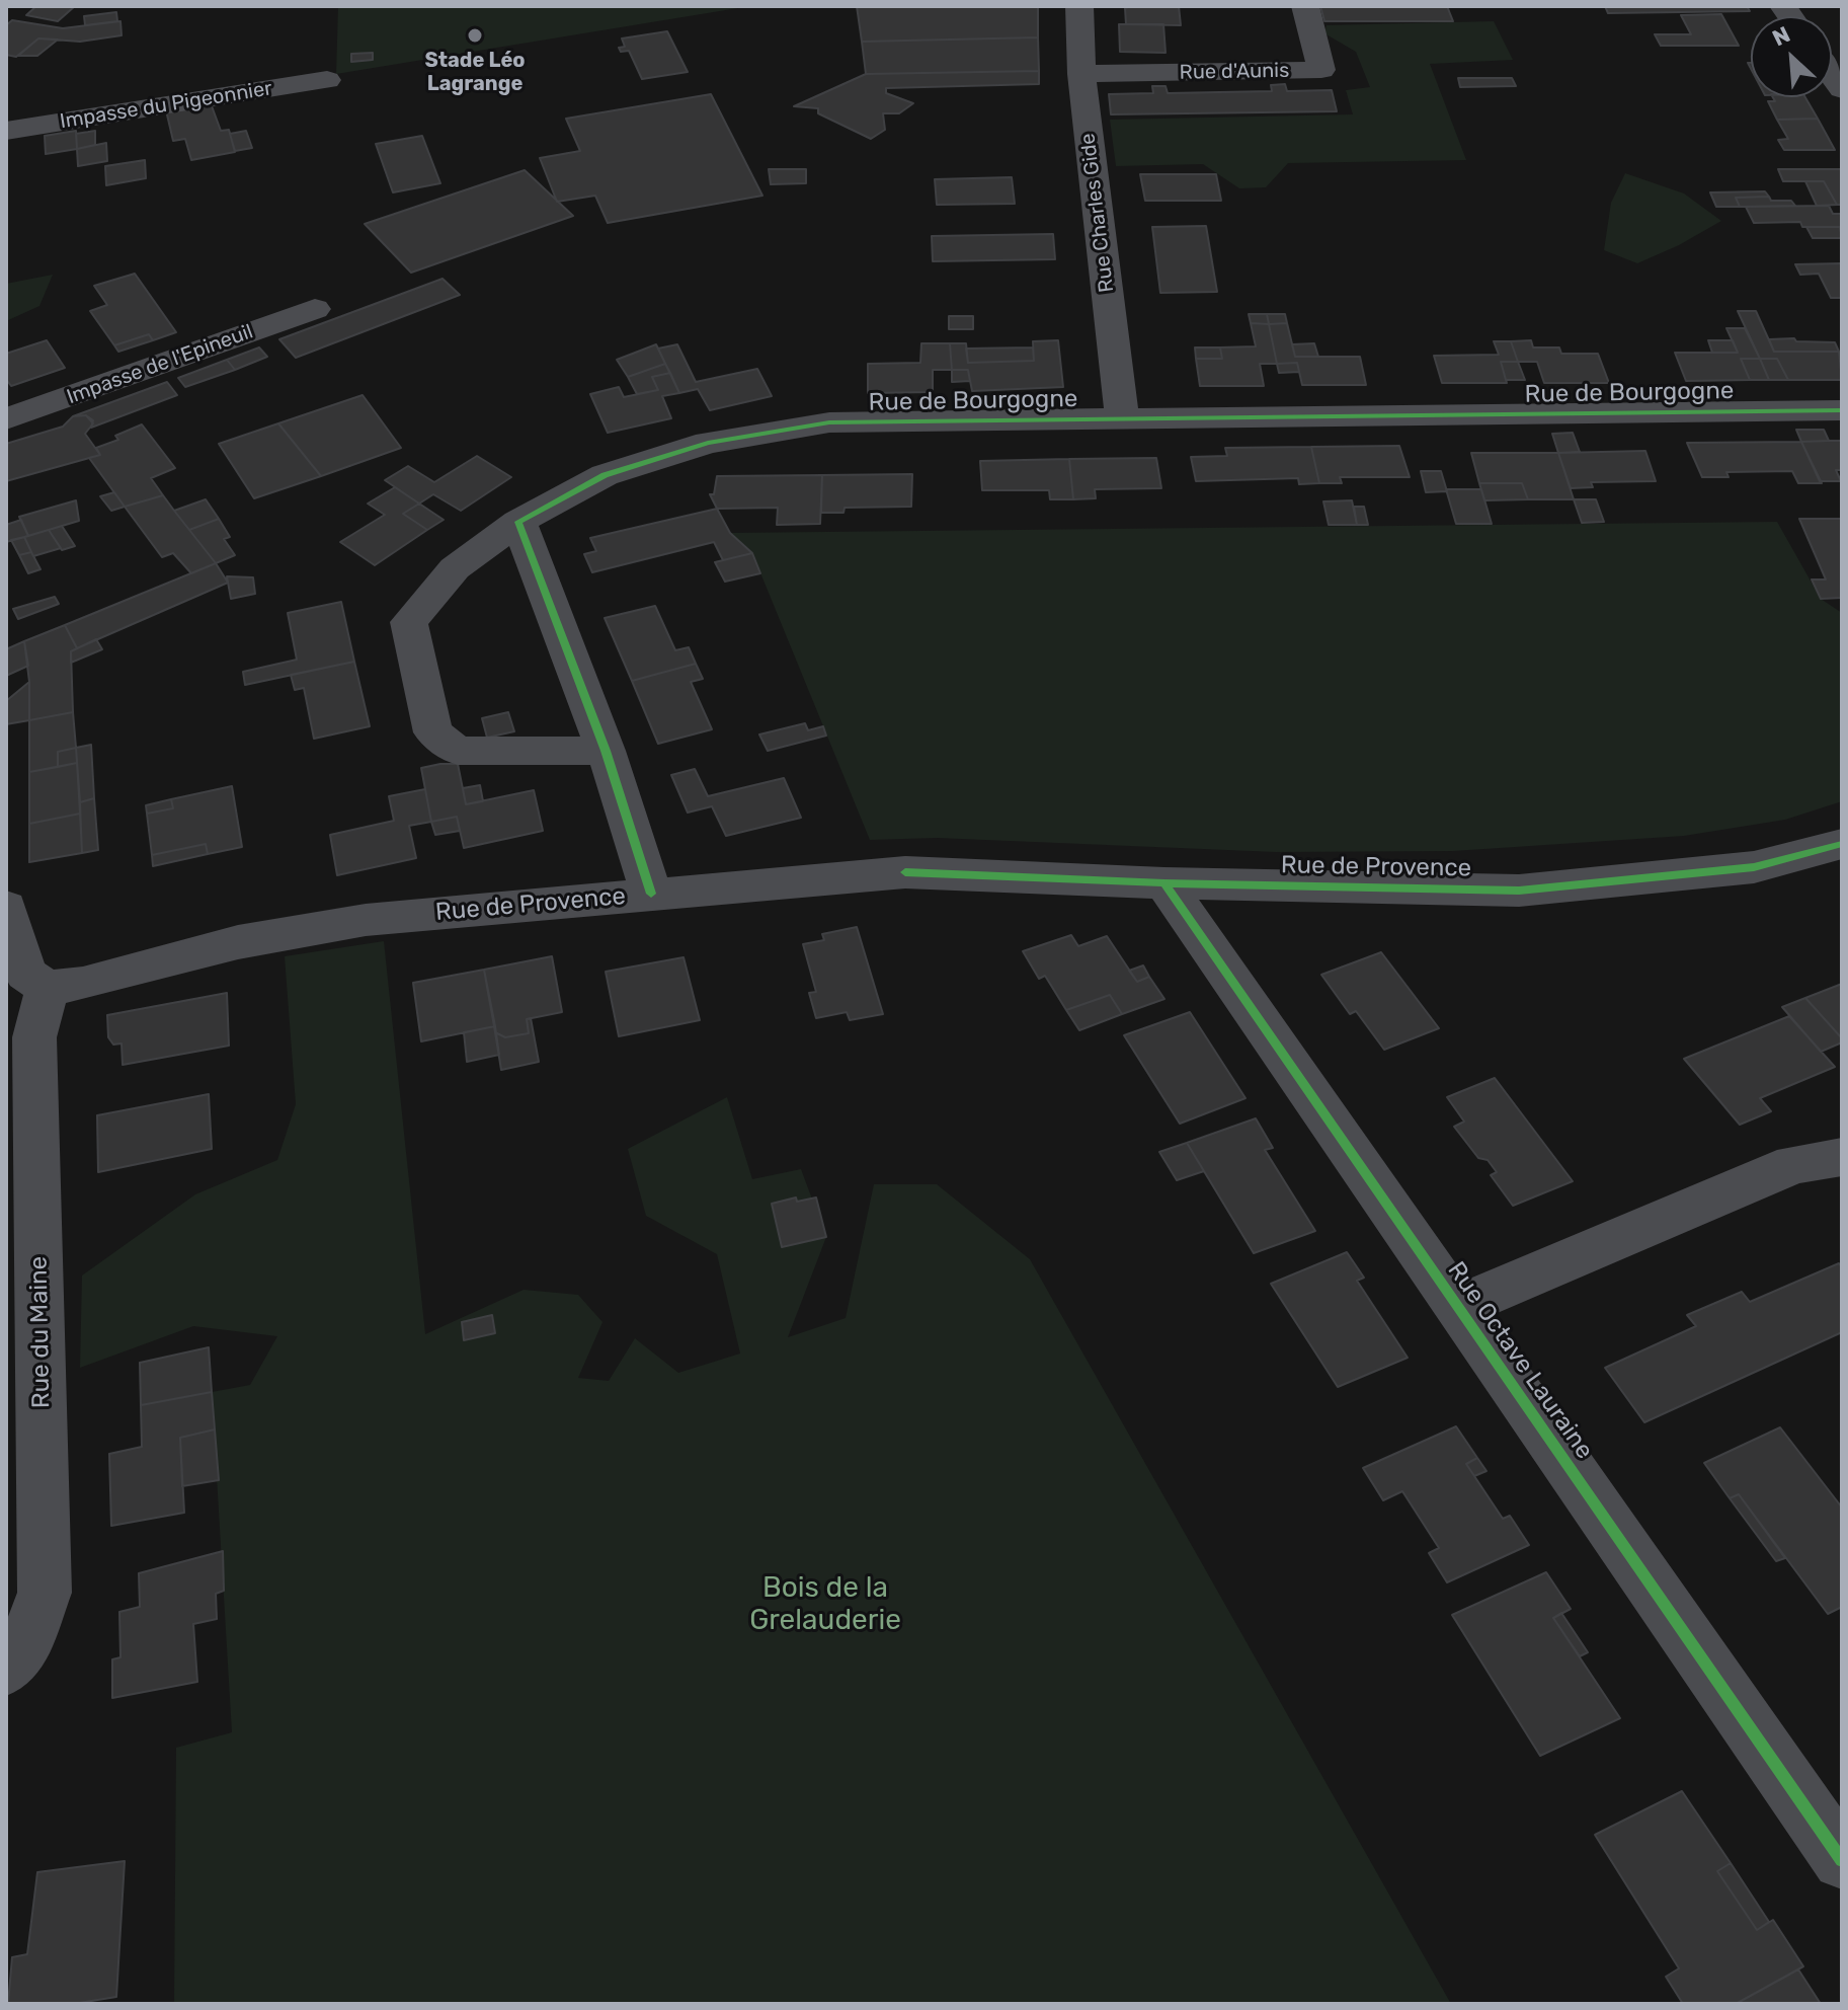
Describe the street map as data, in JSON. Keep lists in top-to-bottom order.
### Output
{
  "streets": {
    "street": [
      "Rue d'Aunis",
      "Impasse du Pigeonnier",
      "Rue Charles Gide",
      "Impasse de l'Epineuil",
      "Rue de Bourgogne",
      "Rue de Provence",
      "Rue du Maine",
      "Rue Octave Lauraine"
    ]
  },
  "crossings": [
    ["Rue d'Aunis", "Rue Charles Gide"],
    ["Rue Charles Gide", "Rue de Bourgogne"],
    ["Rue de Provence", "Rue du Maine"],
    ["Rue de Provence", "Rue Octave Lauraine"]
  ],
  "parks": ["Bois de la Grelauderie"],
  "places": ["Stade Léo Lagrange"],
  "north": "top left"
}
